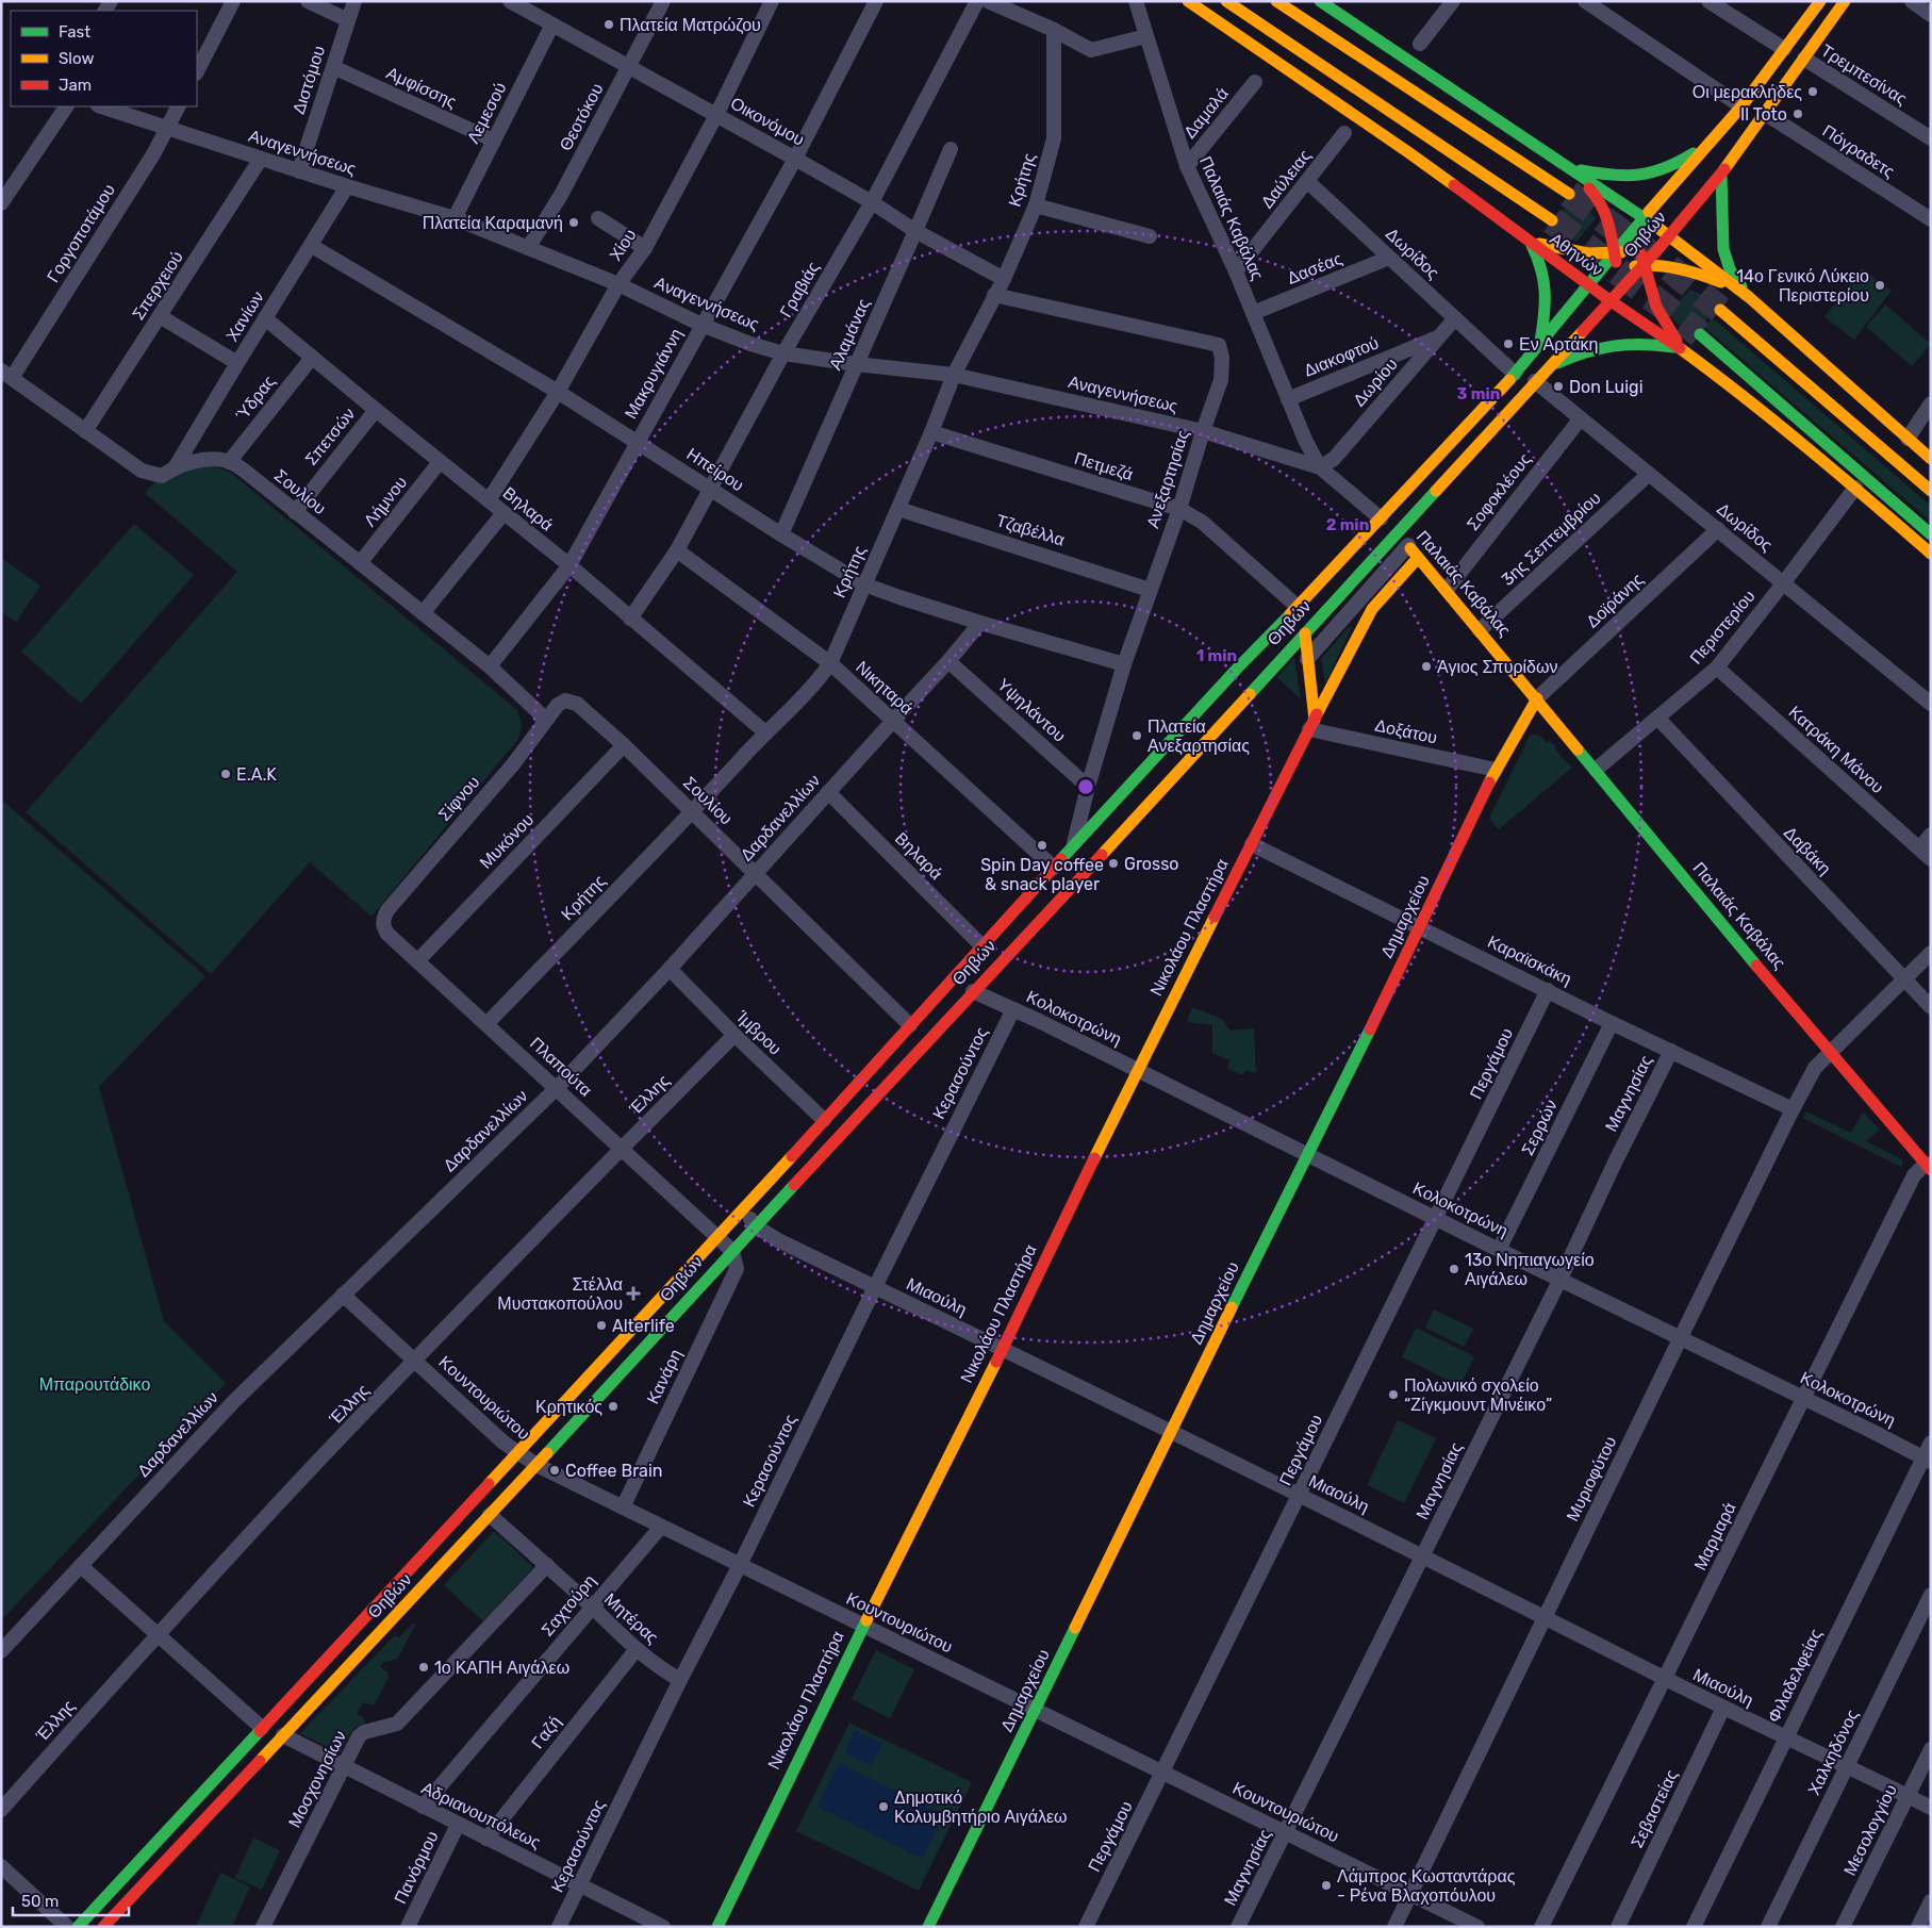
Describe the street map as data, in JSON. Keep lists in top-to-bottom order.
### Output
{
  "streets": {
    "main road": [
      "Παλαιάς Καβάλας",
      "Θηβών",
      "Αθηνών",
      "Δημαρχείου",
      "Νικολάου Πλαστήρα"
    ],
    "street": [
      "Τρεμπεσίνας",
      "Διστόμου",
      "Αμφίσσης",
      "Λεμεσού",
      "Δαμαλά",
      "Θεοτόκου",
      "Οικονόμου",
      "Πόγραδετς",
      "Αναγεννήσεως",
      "Δαύλειας",
      "Κρήτης",
      "Γοργοποτάμου",
      "Χίου",
      "Δωρίδος",
      "Δασέας",
      "Σπερχειού",
      "Γραβιάς",
      "Χανίων",
      "Αλαμάνας",
      "Διακοφτού",
      "Μακρυγιάννη",
      "Δωρίου",
      "Ύδρας",
      "Σπετσών",
      "Πετμεζά",
      "Ηπείρου",
      "Ανεξαρτησίας",
      "Σουλίου",
      "Σοφοκλέους",
      "Λήμνου",
      "Βηλαρά",
      "Τζαβέλλα",
      "3ης Σεπτεμβρίου",
      "Δοϊράνης",
      "Περιστερίου",
      "Νικηταρά",
      "Υψηλάντου",
      "Δοξάτου",
      "Κατράκη Μάνου",
      "Σίφνου",
      "Δαρδανελλίων",
      "Μυκόνου",
      "Δαβάκη",
      "Καραϊσκάκη",
      "Κολοκοτρώνη",
      "Ίμβρου",
      "Περγάμου",
      "Πλαπούτα",
      "Κερασούντος",
      "Μαγνησίας",
      "Έλλης",
      "Σερρών",
      "Μιαούλη",
      "Κανάρη",
      "Κουντουριώτου",
      "Μυριοφύτου",
      "Μαρμαρά",
      "Σαχτούρη",
      "Μητέρας",
      "Φιλαδελφείας",
      "Γαζή",
      "Χαλκηδόνος",
      "Μοσχονησίων",
      "Σεβαστείας",
      "Αδριανουπόλεως",
      "Μεσολογγίου",
      "Πανόρμου"
    ]
  },
  "crossings": [
    ["Τρεμπεσίνας", "Θηβών"],
    ["Διστόμου", "Αμφίσσης"],
    ["Διστόμου", "Αναγεννήσεως"],
    ["Αμφίσσης", "Λεμεσού"],
    ["Λεμεσού", "Οικονόμου"],
    ["Λεμεσού", "Αναγεννήσεως"],
    ["Δαμαλά", "Παλαιάς Καβάλας"],
    ["Θεοτόκου", "Οικονόμου"],
    ["Θεοτόκου", "Αναγεννήσεως"],
    ["Οικονόμου", "Κρήτης"],
    ["Οικονόμου", "Χίου"],
    ["Οικονόμου", "Γραβιάς"],
    ["Οικονόμου", "Αλαμάνας"],
    ["Οικονόμου", "Μακρυγιάννη"],
    ["Πόγραδετς", "Θηβών"],
    ["Αναγεννήσεως", "Κρήτης"],
    ["Αναγεννήσεως", "Παλαιάς Καβάλας"],
    ["Αναγεννήσεως", "Γοργοποτάμου"],
    ["Αναγεννήσεως", "Χίου"],
    ["Αναγεννήσεως", "Σπερχειού"],
    ["Αναγεννήσεως", "Γραβιάς"],
    ["Αναγεννήσεως", "Χανίων"],
    ["Αναγεννήσεως", "Αλαμάνας"],
    ["Αναγεννήσεως", "Μακρυγιάννη"],
    ["Αναγεννήσεως", "Δωρίου"],
    ["Αναγεννήσεως", "Ανεξαρτησίας"],
    ["Δαύλειας", "Παλαιάς Καβάλας"],
    ["Δαύλειας", "Δωρίδος"],
    ["Κρήτης", "Πετμεζά"],
    ["Κρήτης", "Ηπείρου"],
    ["Κρήτης", "Ανεξαρτησίας"],
    ["Κρήτης", "Σουλίου"],
    ["Κρήτης", "Βηλαρά"],
    ["Κρήτης", "Τζαβέλλα"],
    ["Κρήτης", "Νικηταρά"],
    ["Κρήτης", "Πλαπούτα"],
    ["Παλαιάς Καβάλας", "Θηβών"],
    ["Παλαιάς Καβάλας", "Δασέας"],
    ["Παλαιάς Καβάλας", "Διακοφτού"],
    ["Παλαιάς Καβάλας", "Δωρίου"],
    ["Παλαιάς Καβάλας", "Σοφοκλέους"],
    ["Παλαιάς Καβάλας", "3ης Σεπτεμβρίου"],
    ["Παλαιάς Καβάλας", "Δοϊράνης"],
    ["Παλαιάς Καβάλας", "Περιστερίου"],
    ["Παλαιάς Καβάλας", "Δημαρχείου"],
    ["Παλαιάς Καβάλας", "Νικολάου Πλαστήρα"],
    ["Παλαιάς Καβάλας", "Μυριοφύτου"],
    ["Παλαιάς Καβάλας", "Μαρμαρά"],
    ["Γοργοποτάμου", "Σουλίου"],
    ["Θηβών", "Δωρίδος"],
    ["Θηβών", "Αθηνών"],
    ["Θηβών", "Πετμεζά"],
    ["Θηβών", "Ανεξαρτησίας"],
    ["Θηβών", "Σουλίου"],
    ["Θηβών", "Βηλαρά"],
    ["Θηβών", "Νικηταρά"],
    ["Θηβών", "Κολοκοτρώνη"],
    ["Θηβών", "Ίμβρου"],
    ["Θηβών", "Πλαπούτα"],
    ["Θηβών", "Μιαούλη"],
    ["Θηβών", "Κανάρη"],
    ["Θηβών", "Κουντουριώτου"],
    ["Θηβών", "Μητέρας"],
    ["Θηβών", "Αδριανουπόλεως"],
    ["Χίου", "Ηπείρου"],
    ["Χίου", "Βηλαρά"],
    ["Δωρίδος", "Δασέας"],
    ["Δωρίδος", "Δωρίου"],
    ["Δωρίδος", "Σοφοκλέους"],
    ["Δωρίδος", "3ης Σεπτεμβρίου"],
    ["Δωρίδος", "Δοϊράνης"],
    ["Δωρίδος", "Περιστερίου"],
    ["Αθηνών", "Περιστερίου"],
    ["Σπερχειού", "Σουλίου"],
    ["Γραβιάς", "Ηπείρου"],
    ["Γραβιάς", "Βηλαρά"],
    ["Γραβιάς", "Νικηταρά"],
    ["Χανίων", "Ηπείρου"],
    ["Χανίων", "Σουλίου"],
    ["Χανίων", "Βηλαρά"],
    ["Αλαμάνας", "Ηπείρου"],
    ["Διακοφτού", "Δωρίου"],
    ["Μακρυγιάννη", "Ηπείρου"],
    ["Μακρυγιάννη", "Σουλίου"],
    ["Μακρυγιάννη", "Βηλαρά"],
    ["Ύδρας", "Σουλίου"],
    ["Ύδρας", "Βηλαρά"],
    ["Σπετσών", "Σουλίου"],
    ["Σπετσών", "Βηλαρά"],
    ["Πετμεζά", "Ανεξαρτησίας"],
    ["Ηπείρου", "Ανεξαρτησίας"],
    ["Ηπείρου", "Δαρδανελλίων"],
    ["Ανεξαρτησίας", "Τζαβέλλα"],
    ["Ανεξαρτησίας", "Υψηλάντου"],
    ["Σουλίου", "Λήμνου"],
    ["Σουλίου", "Σίφνου"],
    ["Σουλίου", "Δαρδανελλίων"],
    ["Σουλίου", "Μυκόνου"],
    ["Λήμνου", "Βηλαρά"],
    ["Βηλαρά", "Δαρδανελλίων"],
    ["Δοϊράνης", "Δημαρχείου"],
    ["Περιστερίου", "Κατράκη Μάνου"],
    ["Περιστερίου", "Δαβάκη"],
    ["Νικηταρά", "Δαρδανελλίων"],
    ["Υψηλάντου", "Δαρδανελλίων"],
    ["Δοξάτου", "Δημαρχείου"],
    ["Δοξάτου", "Νικολάου Πλαστήρα"],
    ["Σίφνου", "Πλαπούτα"],
    ["Δαρδανελλίων", "Ίμβρου"],
    ["Δαρδανελλίων", "Πλαπούτα"],
    ["Δαρδανελλίων", "Κουντουριώτου"],
    ["Μυκόνου", "Πλαπούτα"],
    ["Δαβάκη", "Μυριοφύτου"],
    ["Δημαρχείου", "Καραϊσκάκη"],
    ["Δημαρχείου", "Κολοκοτρώνη"],
    ["Δημαρχείου", "Μιαούλη"],
    ["Δημαρχείου", "Κουντουριώτου"],
    ["Νικολάου Πλαστήρα", "Καραϊσκάκη"],
    ["Νικολάου Πλαστήρα", "Κολοκοτρώνη"],
    ["Νικολάου Πλαστήρα", "Μιαούλη"],
    ["Νικολάου Πλαστήρα", "Κουντουριώτου"],
    ["Καραϊσκάκη", "Περγάμου"],
    ["Καραϊσκάκη", "Μαγνησίας"],
    ["Καραϊσκάκη", "Σερρών"],
    ["Καραϊσκάκη", "Μυριοφύτου"],
    ["Κολοκοτρώνη", "Περγάμου"],
    ["Κολοκοτρώνη", "Κερασούντος"],
    ["Κολοκοτρώνη", "Μαγνησίας"],
    ["Κολοκοτρώνη", "Σερρών"],
    ["Κολοκοτρώνη", "Μυριοφύτου"],
    ["Κολοκοτρώνη", "Μαρμαρά"],
    ["Κολοκοτρώνη", "Φιλαδελφείας"],
    ["Ίμβρου", "Έλλης"],
    ["Περγάμου", "Μιαούλη"],
    ["Περγάμου", "Κουντουριώτου"],
    ["Πλαπούτα", "Έλλης"],
    ["Κερασούντος", "Μιαούλη"],
    ["Κερασούντος", "Κουντουριώτου"],
    ["Κερασούντος", "Μητέρας"],
    ["Κερασούντος", "Αδριανουπόλεως"],
    ["Μαγνησίας", "Μιαούλη"],
    ["Μαγνησίας", "Κουντουριώτου"],
    ["Έλλης", "Κουντουριώτου"],
    ["Μιαούλη", "Μυριοφύτου"],
    ["Μιαούλη", "Μαρμαρά"],
    ["Μιαούλη", "Φιλαδελφείας"],
    ["Μιαούλη", "Χαλκηδόνος"],
    ["Μιαούλη", "Σεβαστείας"],
    ["Μιαούλη", "Μεσολογγίου"],
    ["Κανάρη", "Κουντουριώτου"],
    ["Κουντουριώτου", "Μυριοφύτου"],
    ["Κουντουριώτου", "Σαχτούρη"],
    ["Σαχτούρη", "Μητέρας"],
    ["Σαχτούρη", "Αδριανουπόλεως"],
    ["Μητέρας", "Γαζή"],
    ["Μητέρας", "Μοσχονησίων"],
    ["Γαζή", "Αδριανουπόλεως"],
    ["Μοσχονησίων", "Αδριανουπόλεως"],
    ["Αδριανουπόλεως", "Πανόρμου"]
  ],
  "parks": ["Μπαρουτάδικο"],
  "places": {
    "other": [
      "Πλατεία Ματρώζου",
      "Οι μερακλήδες",
      "Il Toto",
      "Πλατεία Καραμανή",
      "14ο Γενικό Λύκειο Περιστερίου",
      "Εν Αρτάκη",
      "Don Luigi",
      "Άγιος Σπυρίδων",
      "Πλατεία Ανεξαρτησίας",
      "E.A.K",
      "Spin Day coffee & snack player",
      "Grosso",
      "13ο Νηπιαγωγείο Αιγάλεω",
      "Alterlife",
      "Πολωνικό σχολείο “Ζίγκμουντ Μινέικο”",
      "Κρητικός",
      "Coffee Brain",
      "1ο ΚΑΠΗ Αιγάλεω",
      "Δημοτικό Κολυμβητήριο Αιγάλεω",
      "Λάμπρος Κωσταντάρας - Ρένα Βλαχοπόυλου"
    ],
    "health": ["Στέλλα Μυστακοπούλου"]
  },
  "legend": ["Fast", "Slow", "Jam"],
  "scale_bar": "50 m",
  "rings": ["3 min", "2 min", "1 min"]
}
